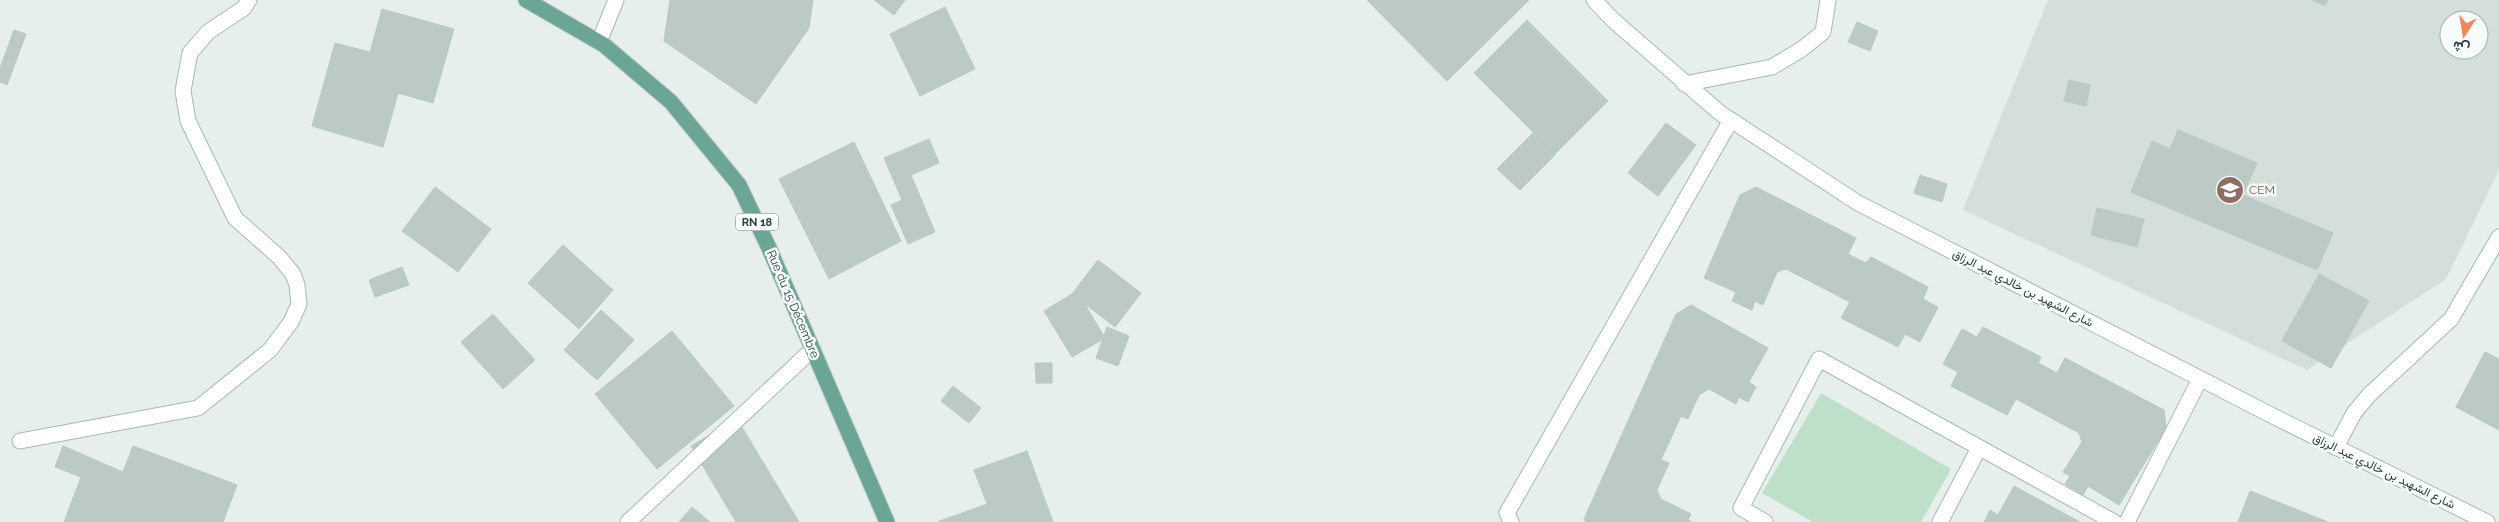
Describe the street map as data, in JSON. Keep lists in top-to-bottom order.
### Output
{
  "streets": {
    "main road": ["RN 18", "Rue du 15 Décembre"],
    "street": ["شارع الشهيد بن خالدي عبد الرزاق"]
  },
  "places": {
    "school or university": ["CEM"]
  },
  "north": "bottom"
}
